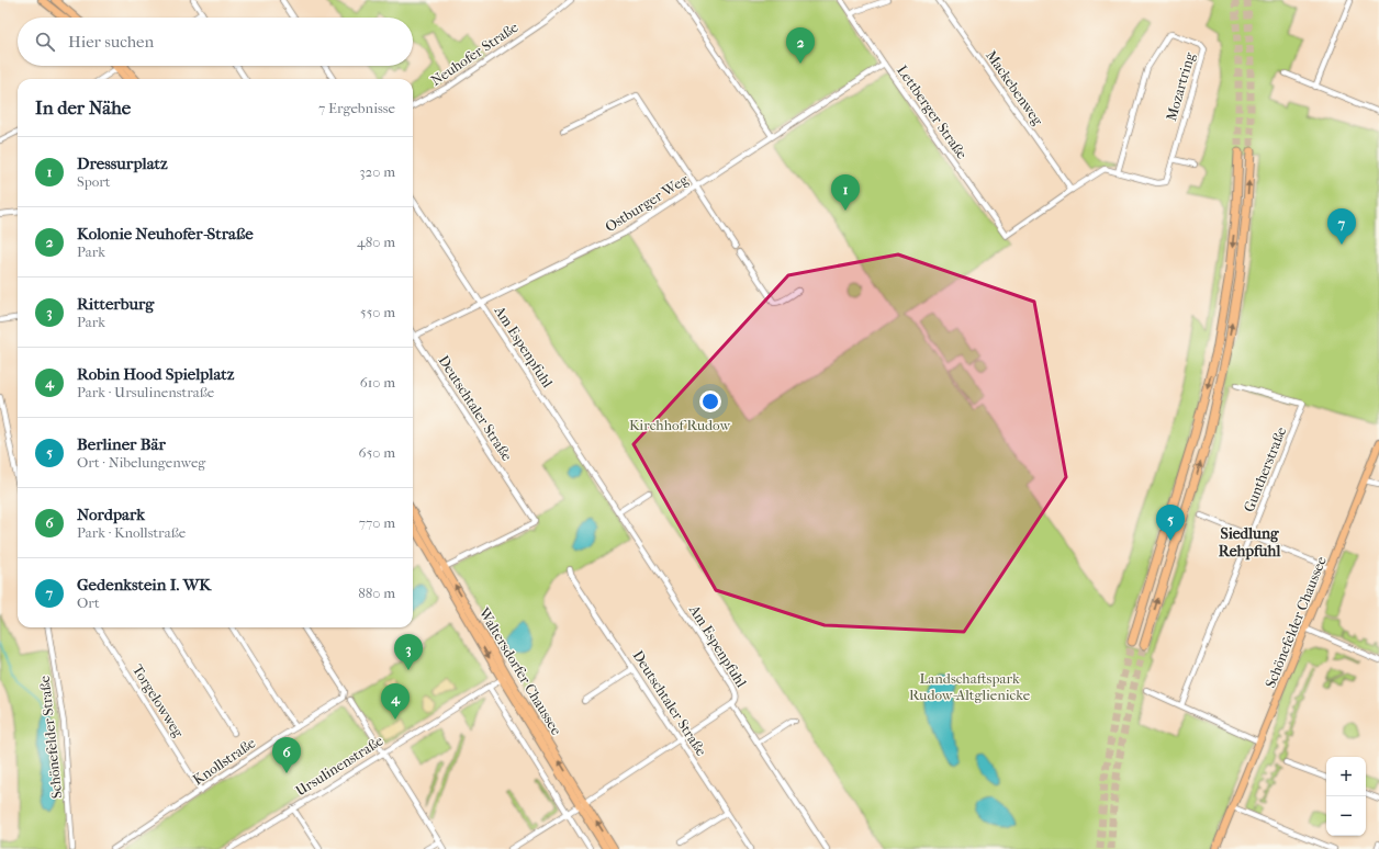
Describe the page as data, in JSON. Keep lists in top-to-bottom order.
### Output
{
  "streets": {
    "main road": ["Schönefelder Chaussee", "Waltersdorfer Chaussee"],
    "street": [
      "Neuhofer Straße",
      "Mozartring",
      "Mackebenweg",
      "Lettberger Straße",
      "Ostburger Weg",
      "Am Espenpfuhl",
      "Deutschtaler Straße",
      "Guntherstraße",
      "Torgelowweg",
      "Schönefelder Straße",
      "Knollstraße",
      "Ursulinenstraße"
    ]
  },
  "crossings": [
    ["Mozartring", "Mackebenweg"],
    ["Mozartring", "Lettberger Straße"],
    ["Mackebenweg", "Lettberger Straße"],
    ["Lettberger Straße", "Ostburger Weg"],
    ["Ostburger Weg", "Am Espenpfuhl"],
    ["Ostburger Weg", "Deutschtaler Straße"],
    ["Deutschtaler Straße", "Waltersdorfer Chaussee"],
    ["Waltersdorfer Chaussee", "Ursulinenstraße"],
    ["Torgelowweg", "Knollstraße"]
  ],
  "districts": ["Siedlung Rehpfuhl"],
  "parks": ["Kirchhof Rudow", "Landschaftspark Rudow-Altglienicke"],
  "page": {
    "search": "Hier suchen",
    "pins": [
      "2",
      "1",
      "7",
      "5",
      "3",
      "4",
      "6"
    ],
    "heading": ["In der Nähe", "7 Ergebnisse"],
    "list": [
      {
        "mark": "1",
        "name": "Dressurplatz",
        "note": "Sport",
        "value": "320 m"
      },
      {
        "mark": "2",
        "name": "Kolonie Neuhofer-Straße",
        "note": "Park",
        "value": "480 m"
      },
      {
        "mark": "3",
        "name": "Ritterburg",
        "note": "Park",
        "value": "550 m"
      },
      {
        "mark": "4",
        "name": "Robin Hood Spielplatz",
        "note": "Park · Ursulinenstraße",
        "value": "610 m"
      },
      {
        "mark": "5",
        "name": "Berliner Bär",
        "note": "Ort · Nibelungenweg",
        "value": "650 m"
      },
      {
        "mark": "6",
        "name": "Nordpark",
        "note": "Park · Knollstraße",
        "value": "770 m"
      },
      {
        "mark": "7",
        "name": "Gedenkstein I. WK",
        "note": "Ort",
        "value": "880 m"
      }
    ],
    "map_buttons": ["+", "−"]
  }
}
